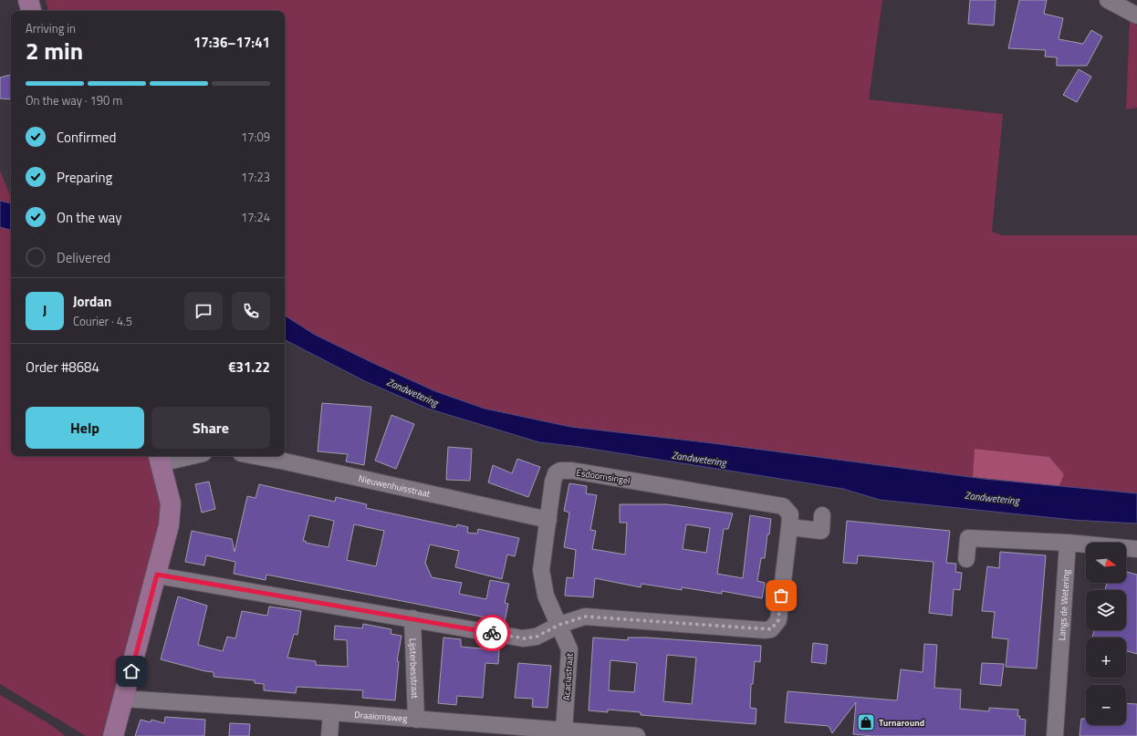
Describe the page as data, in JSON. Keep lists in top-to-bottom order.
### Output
{
  "streets": {
    "street": [
      "Esdoornsingel",
      "Nieuwenhuisstraat",
      "Langs de Wetering",
      "Lijsterbesstraat",
      "Acaciastraat",
      "Draaiomsweg"
    ]
  },
  "crossings": [
    ["Esdoornsingel", "Nieuwenhuisstraat"],
    ["Esdoornsingel", "Acaciastraat"],
    ["Lijsterbesstraat", "Draaiomsweg"],
    ["Acaciastraat", "Draaiomsweg"]
  ],
  "water": ["Zandwetering"],
  "places": {
    "shop": ["Turnaround"]
  },
  "north": "right",
  "page": {
    "heading": ["2 min", "Arriving in", "17:36–17:41"],
    "panel": [
      "Jordan",
      "Courier · 4.5",
      "Order #8684",
      "€31.22"
    ],
    "bar": "On the way · 190 m",
    "list": [
      ["Confirmed", "17:09"],
      ["Preparing", "17:23"],
      ["On the way", "17:24"],
      "Delivered"
    ],
    "round": "J",
    "buttons": ["Help", "Share"],
    "map_buttons": ["+", "−"]
  }
}
